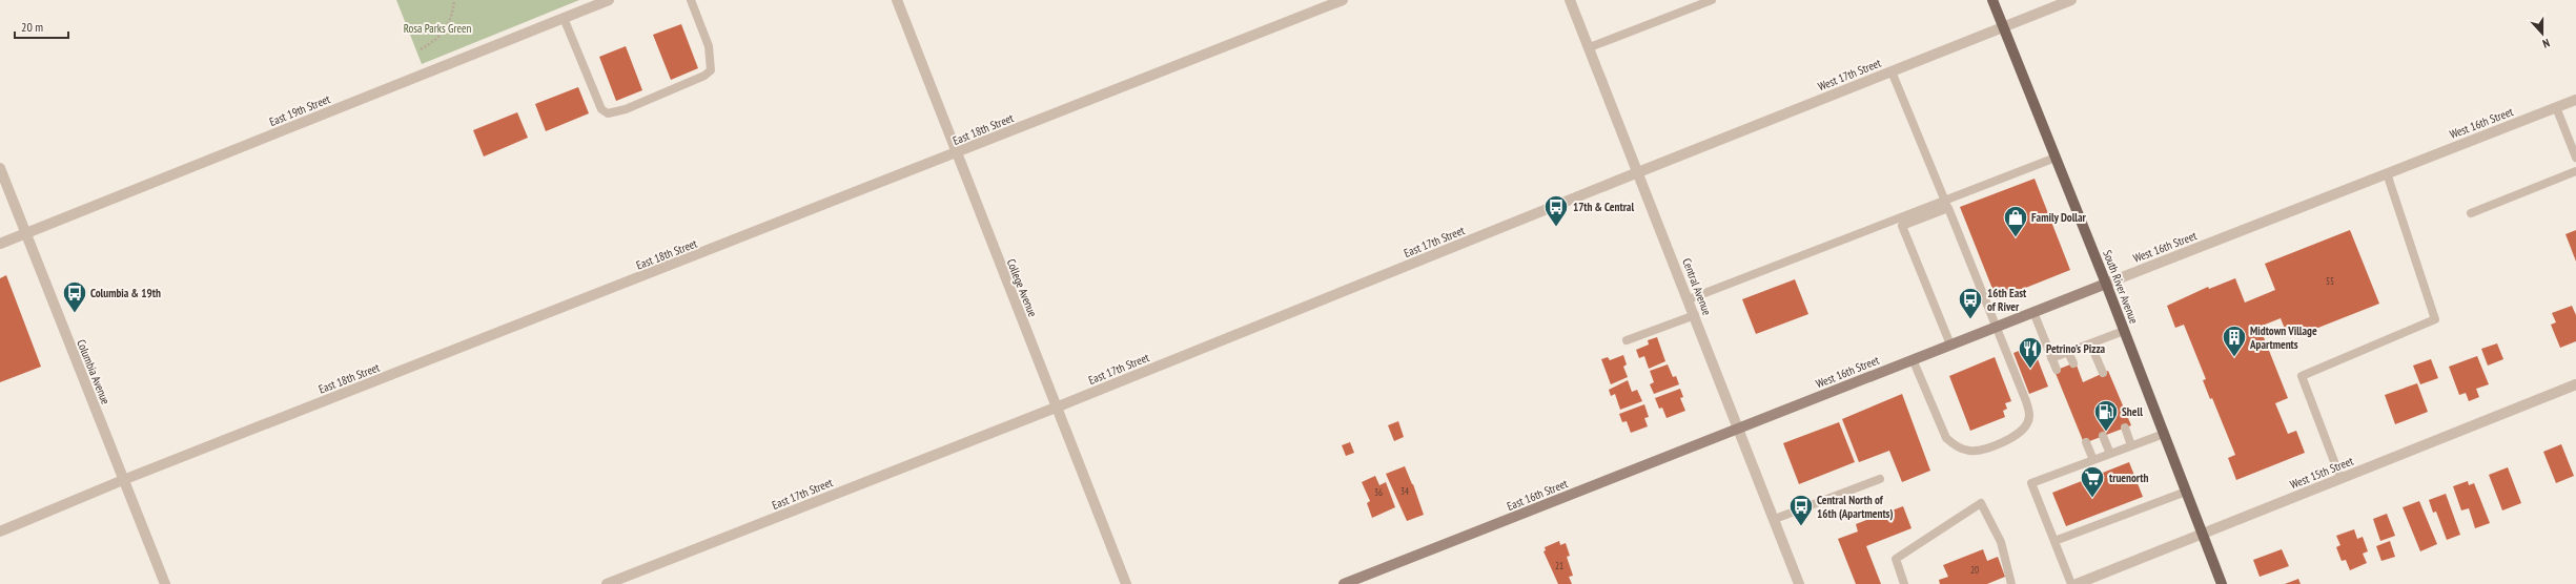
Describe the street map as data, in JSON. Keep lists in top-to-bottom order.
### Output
{
  "streets": {
    "main road": ["West 16th Street", "South River Avenue", "East 16th Street"],
    "street": [
      "West 17th Street",
      "East 19th Street",
      "East 18th Street",
      "East 17th Street",
      "Central Avenue",
      "College Avenue",
      "Columbia Avenue",
      "West 15th Street"
    ]
  },
  "crossings": [
    ["West 17th Street", "East 17th Street"],
    ["West 17th Street", "Central Avenue"],
    ["West 17th Street", "South River Avenue"],
    ["East 19th Street", "Columbia Avenue"],
    ["West 16th Street", "Central Avenue"],
    ["West 16th Street", "South River Avenue"],
    ["West 16th Street", "East 16th Street"],
    ["East 18th Street", "College Avenue"],
    ["East 18th Street", "Columbia Avenue"],
    ["East 17th Street", "Central Avenue"],
    ["East 17th Street", "College Avenue"],
    ["Central Avenue", "East 16th Street"],
    ["South River Avenue", "West 15th Street"]
  ],
  "parks": ["Rosa Parks Green"],
  "places": {
    "bus stop": [
      "17th & Central",
      "Columbia & 19th",
      "16th East of River",
      "Central North of 16th (Apartments)"
    ],
    "shop": ["Family Dollar"],
    "building": ["Midtown Village Apartments"],
    "restaurant": ["Petrino's Pizza"],
    "fuel station": ["Shell"],
    "supermarket": ["truenorth"]
  },
  "house_numbers": [
    "55",
    "34",
    "36",
    "21",
    "20"
  ],
  "scale_bar": "20 m",
  "north": "bottom"
}
